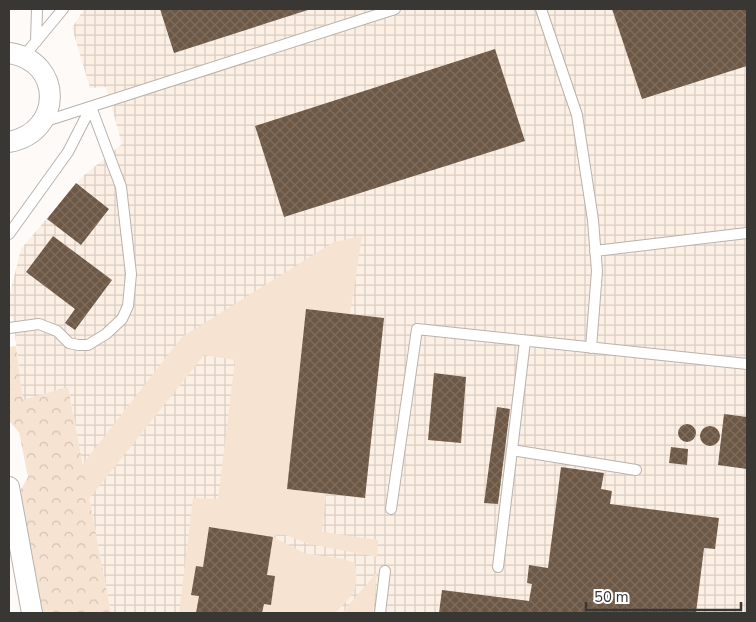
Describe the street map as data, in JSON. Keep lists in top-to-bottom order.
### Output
{
  "scale_bar": "50 m"
}
